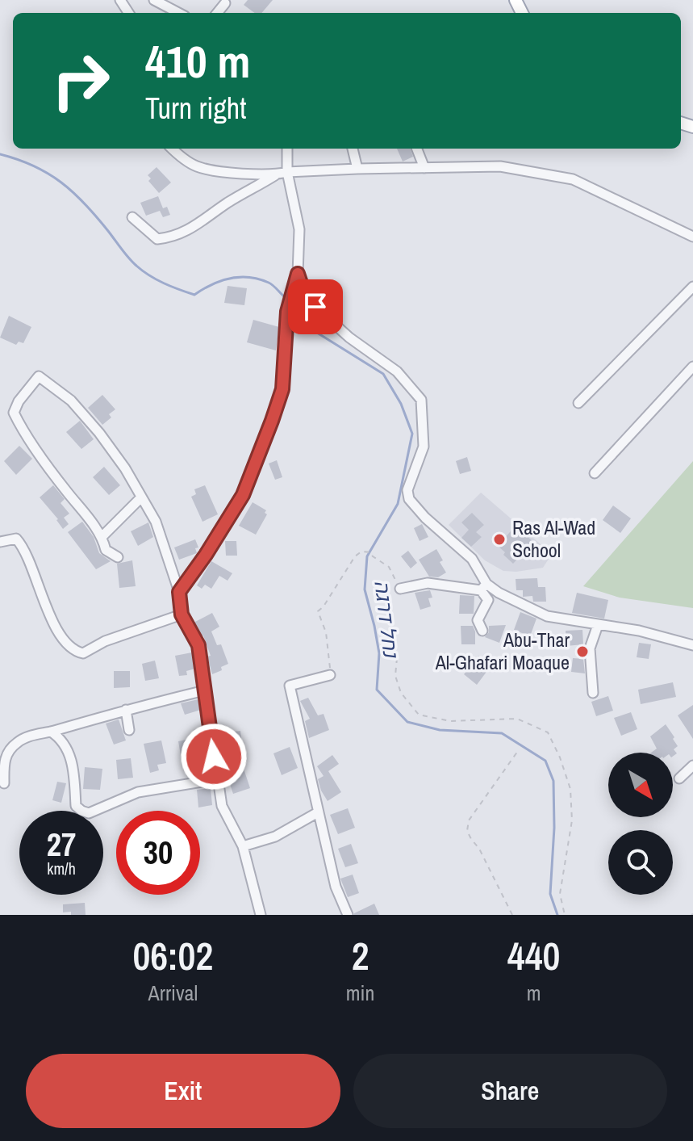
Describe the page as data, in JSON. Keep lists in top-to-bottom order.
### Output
{
  "water": ["נחל דרגה"],
  "places": ["Ras Al-Wad School", "Abu-Thar Al-Ghafari Moaque"],
  "north": "bottom right",
  "page": {
    "turn": ["410 m", "Turn right"],
    "speed": "27 km/h",
    "limit": "30",
    "eta": [
      "06:02",
      "Arrival",
      "2",
      "min",
      "440",
      "m"
    ],
    "buttons": ["Exit", "Share"]
  }
}
